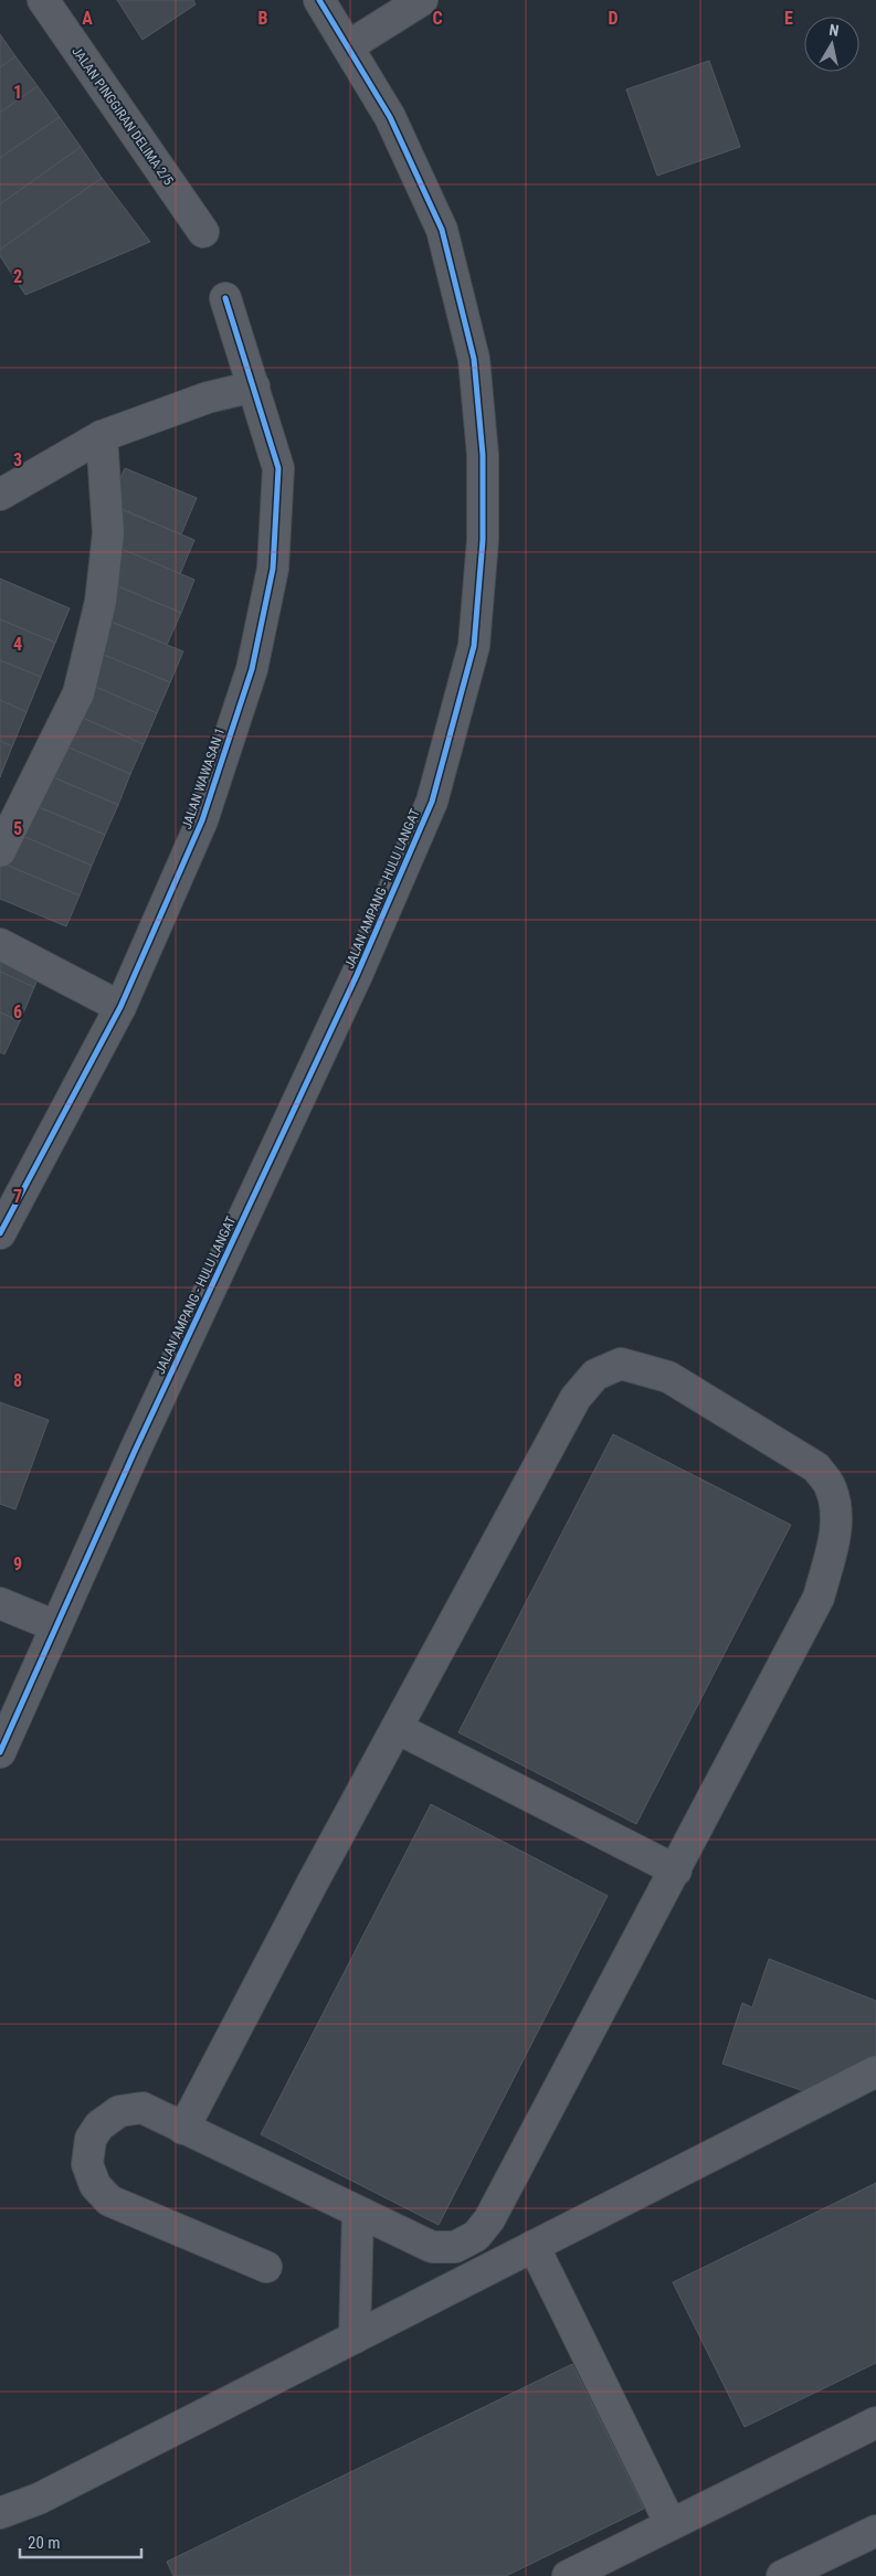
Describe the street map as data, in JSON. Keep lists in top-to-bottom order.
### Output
{
  "streets": {
    "street": ["JALAN PINGGIRAN DELIMA 2/5", "JALAN WAWASAN 1", "JALAN AMPANG - HULU LANGAT"]
  },
  "scale_bar": "20 m",
  "north": "top",
  "grid": {
    "columns": [
      "A",
      "B",
      "C",
      "D",
      "E"
    ],
    "rows": [
      "1",
      "2",
      "3",
      "4",
      "5",
      "6",
      "7",
      "8",
      "9"
    ]
  }
}
